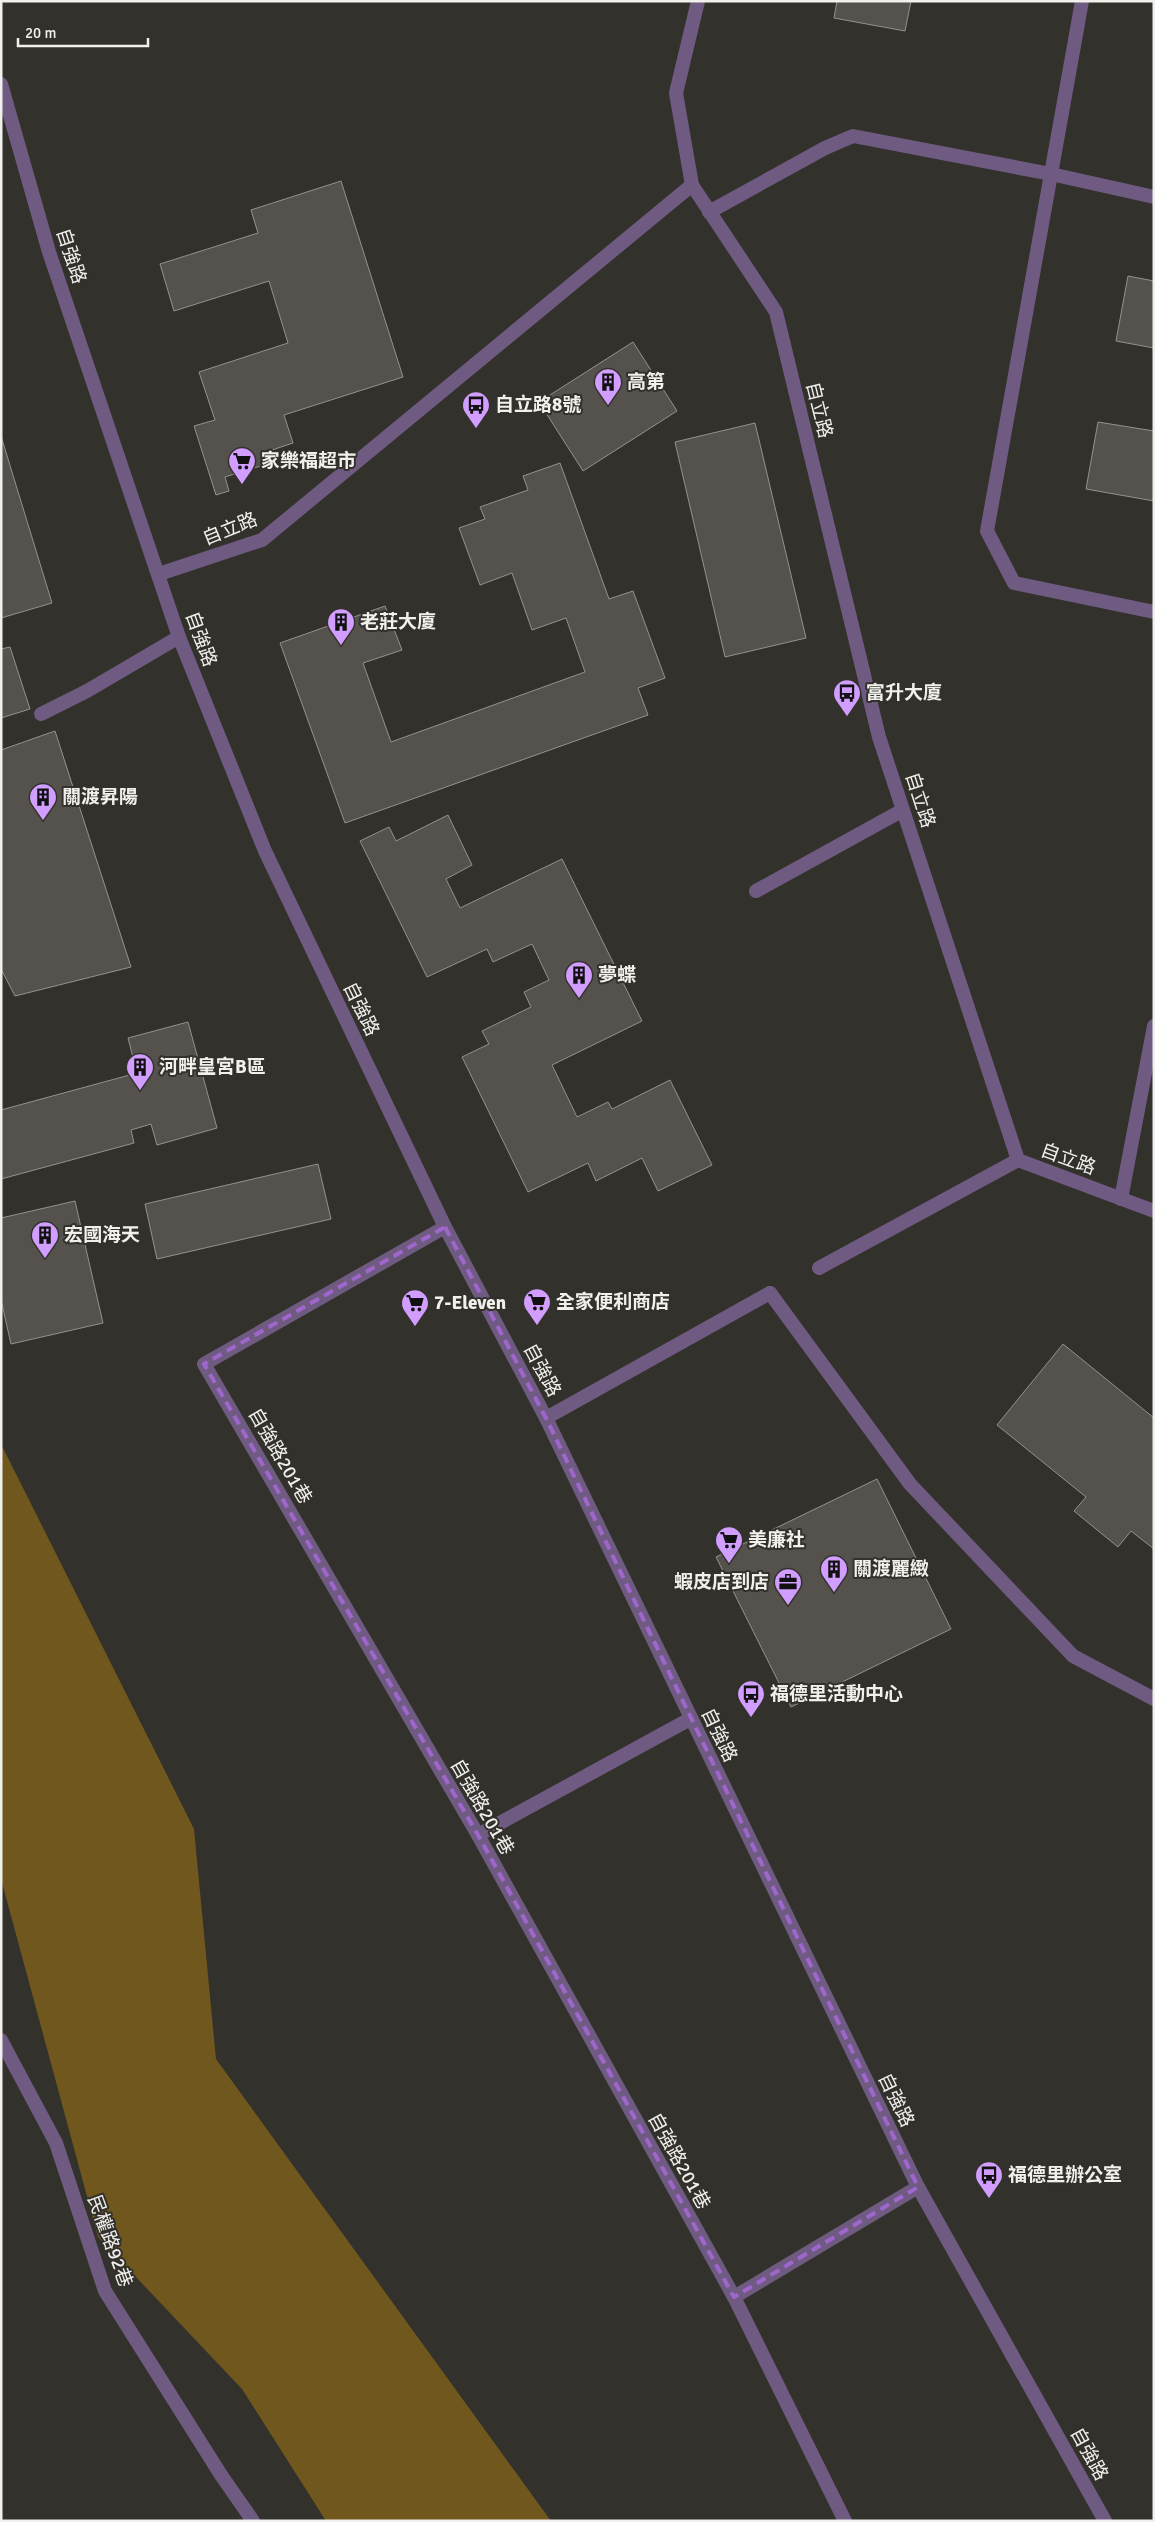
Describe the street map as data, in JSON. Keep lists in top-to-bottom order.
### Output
{
  "streets": {
    "street": [
      "自強路",
      "自立路",
      "自強路201巷",
      "民權路92巷"
    ]
  },
  "crossings": [
    ["自強路", "自立路"],
    ["自強路", "自強路201巷"]
  ],
  "places": {
    "building": [
      "高第",
      "老莊大廈",
      "關渡昇陽",
      "夢蝶",
      "河畔皇宮B區",
      "宏國海天",
      "關渡麗緻"
    ],
    "bus stop": [
      "自立路8號",
      "富升大廈",
      "福德里活動中心",
      "福德里辦公室"
    ],
    "supermarket": [
      "家樂福超市",
      "全家便利商店",
      "7-Eleven",
      "美廉社"
    ],
    "office": ["蝦皮店到店"]
  },
  "scale_bar": "20 m"
}
